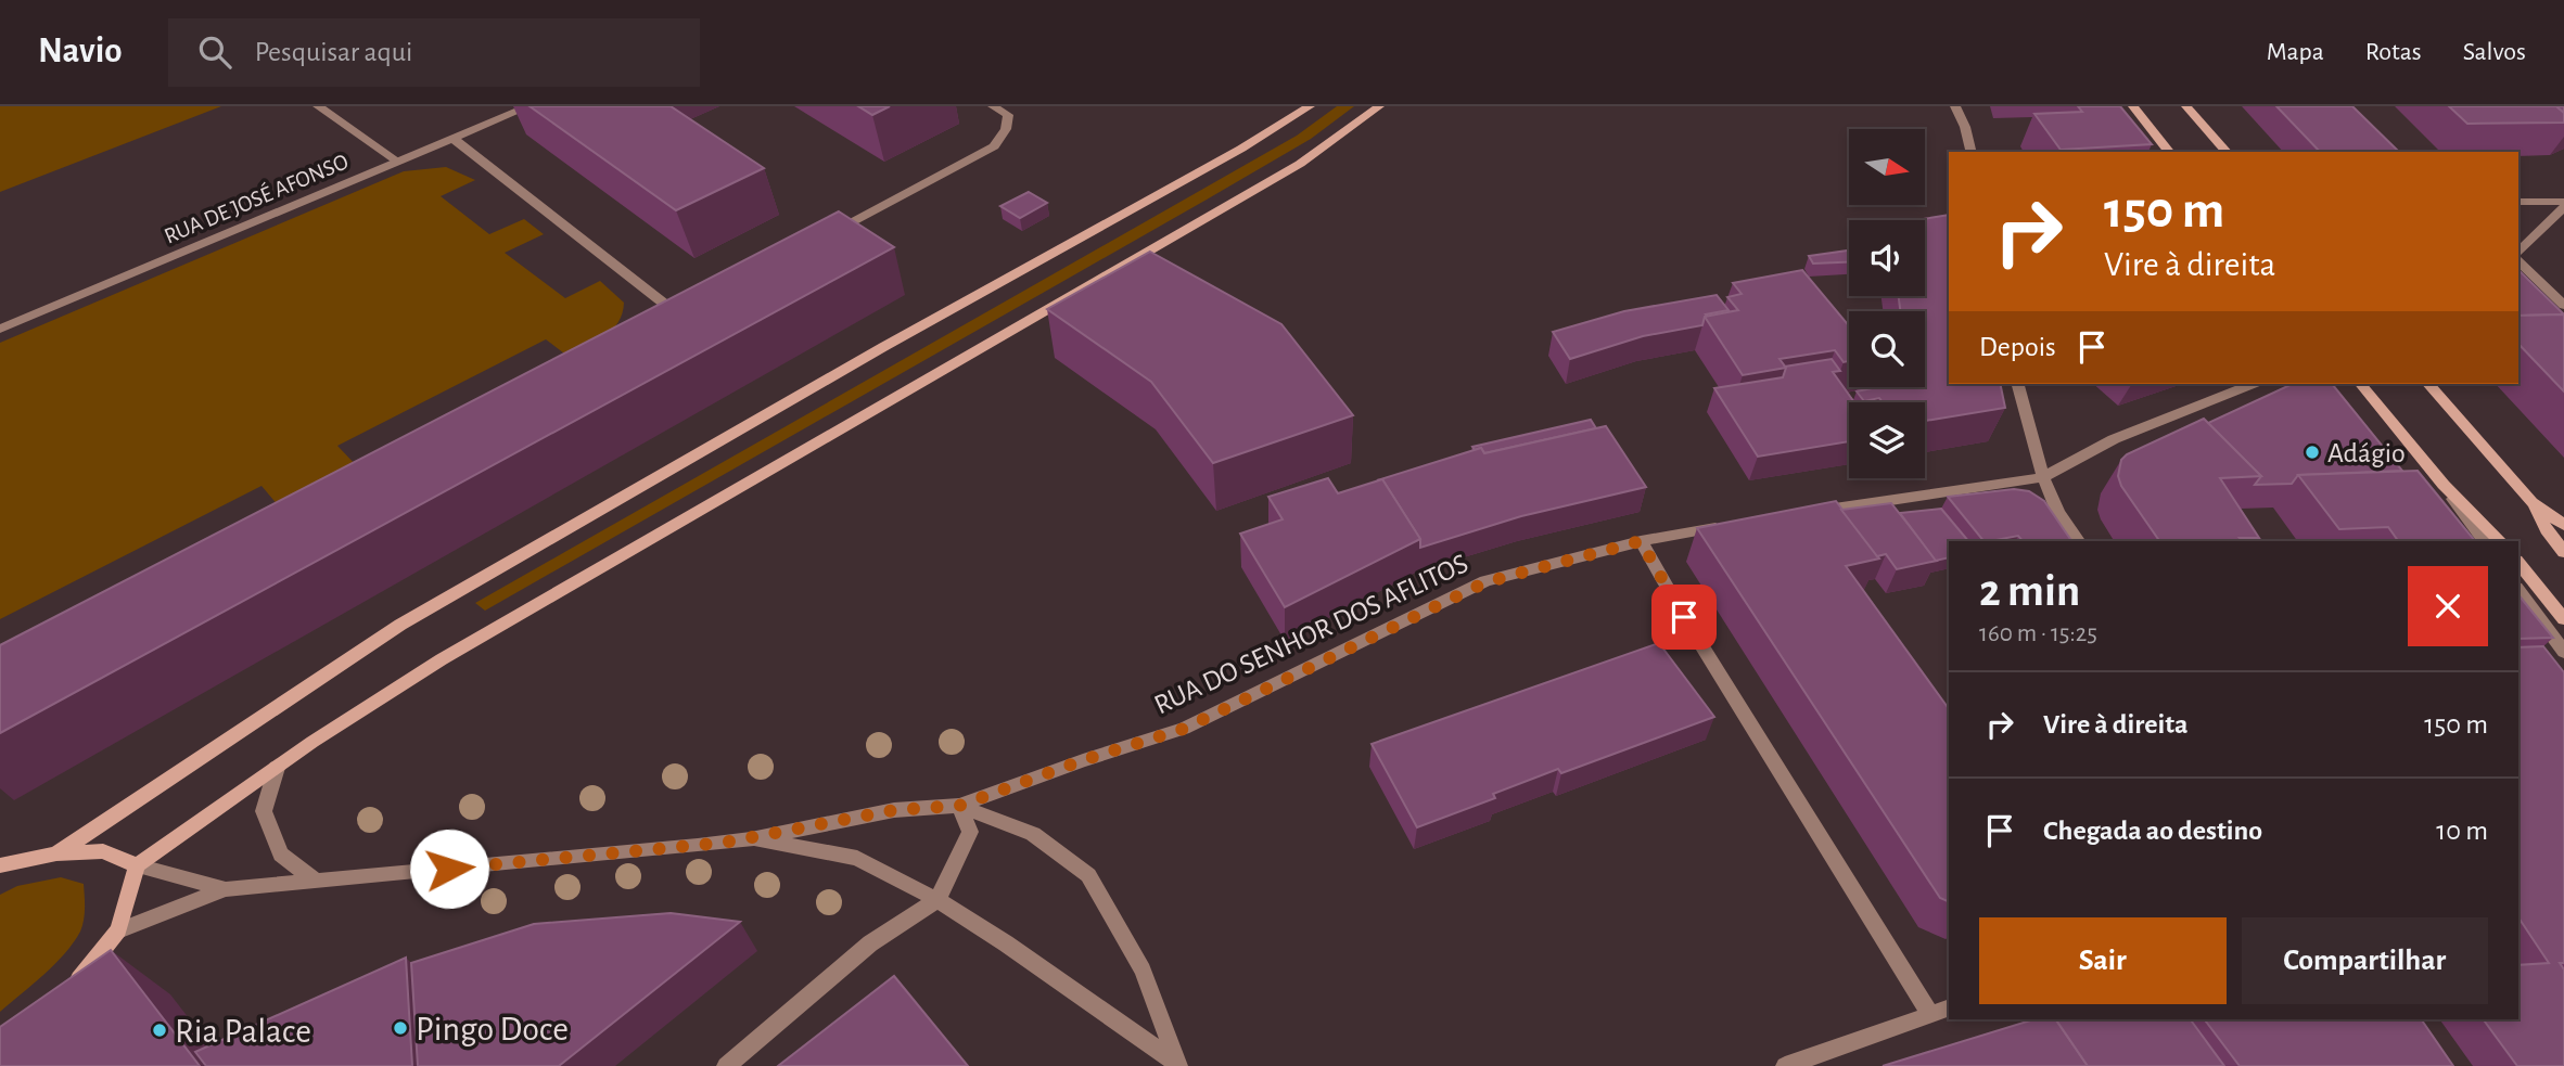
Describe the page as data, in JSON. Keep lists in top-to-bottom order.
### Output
{
  "streets": {
    "street": ["RUA DE JOSÉ AFONSO", "RUA DO SENHOR DOS AFLITOS"]
  },
  "places": ["Adágio", "Pingo Doce", "Ria Palace"],
  "north": "right",
  "page": {
    "header": "Navio",
    "search": "Pesquisar aqui",
    "nav": ["Mapa", "Rotas", "Salvos"],
    "turn": ["150 m", "Vire à direita"],
    "then": "Depois",
    "heading": ["2 min", "160 m · 15:25"],
    "list": [
      {
        "name": "Vire à direita",
        "value": "150 m"
      },
      {
        "name": "Chegada ao destino",
        "value": "10 m"
      }
    ],
    "buttons": ["Sair", "Compartilhar"]
  }
}
